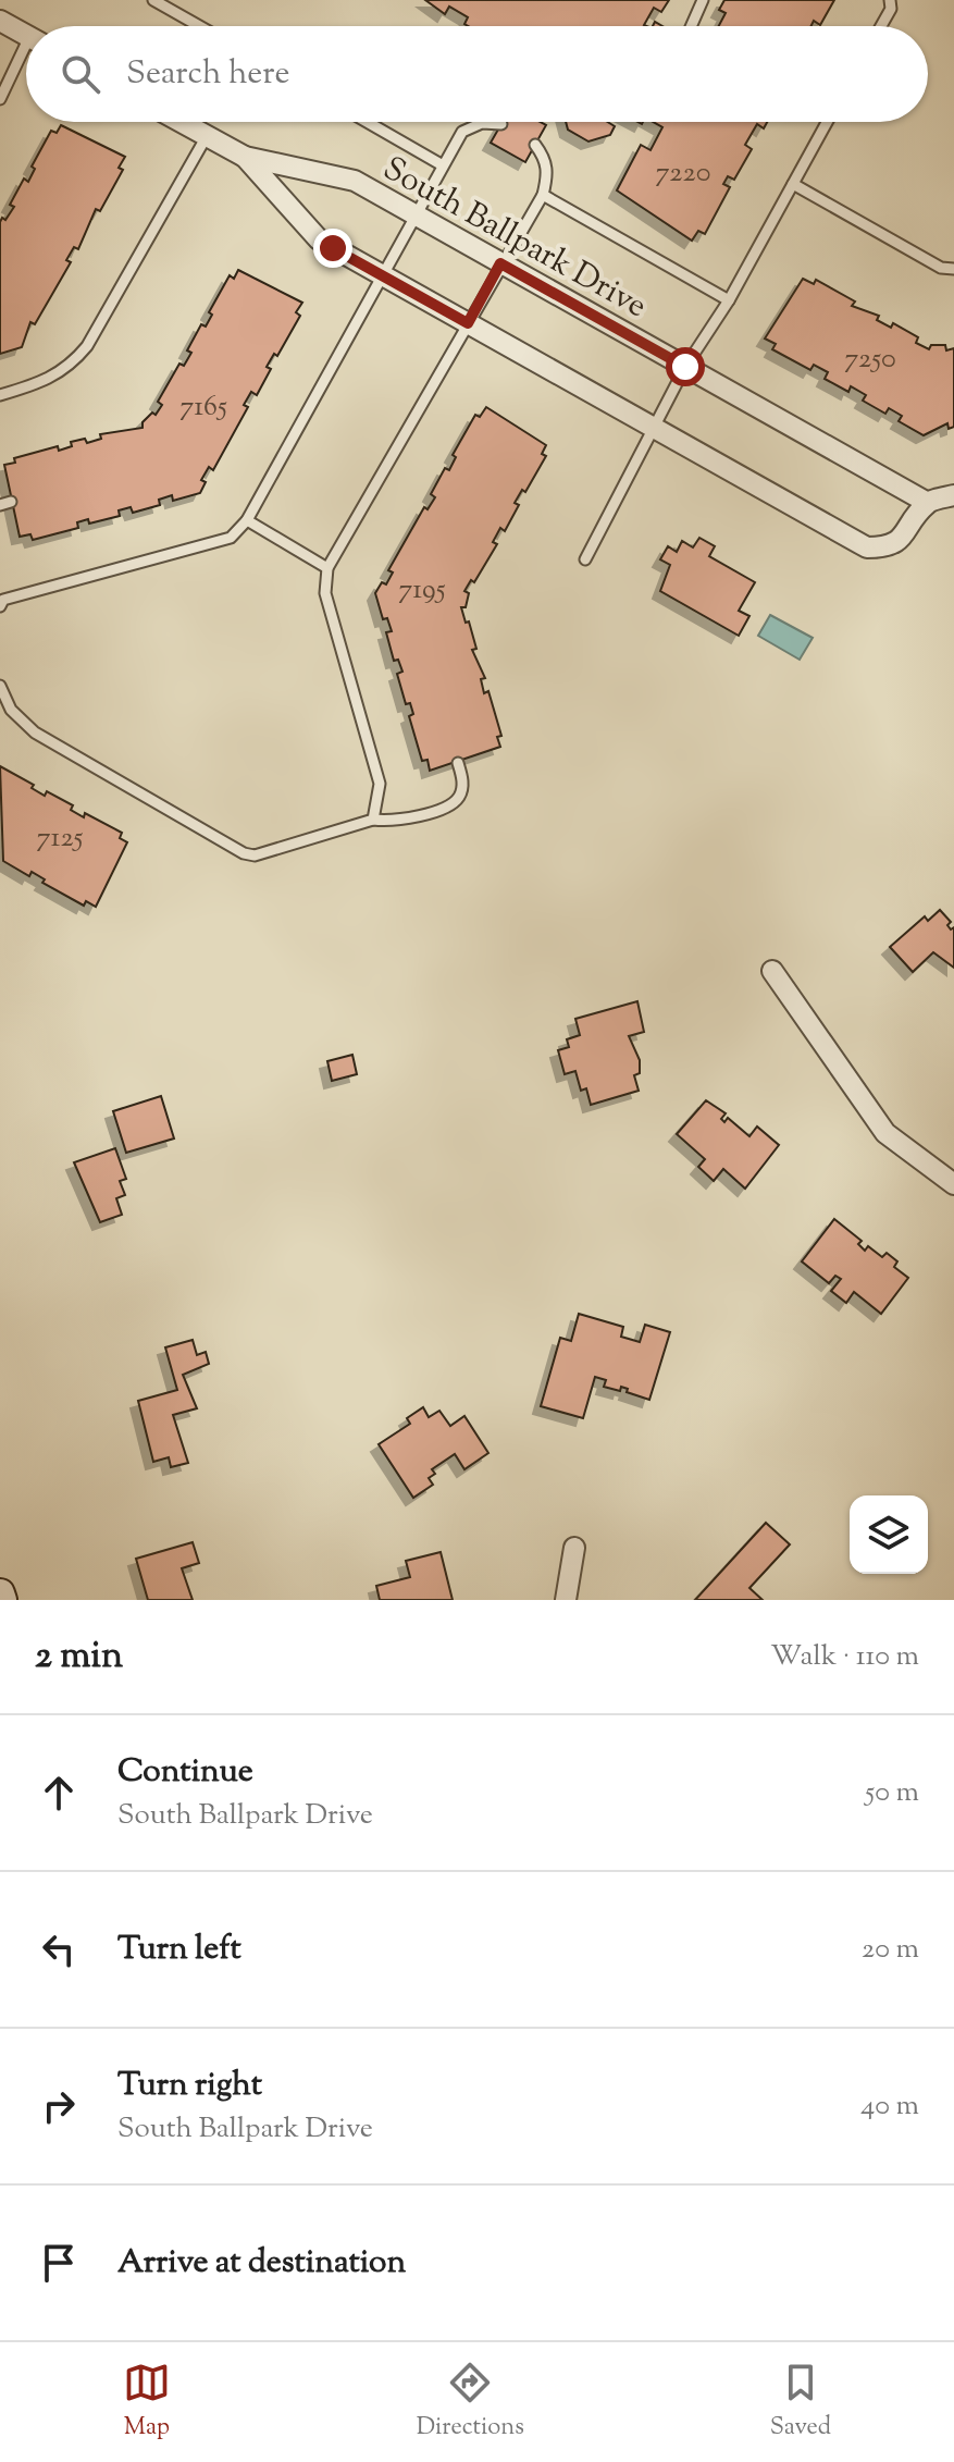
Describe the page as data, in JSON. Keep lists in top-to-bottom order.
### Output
{
  "streets": {
    "street": ["South Ballpark Drive"]
  },
  "house_numbers": [
    "7220",
    "7250",
    "7165",
    "7195",
    "7125"
  ],
  "page": {
    "search": "Search here",
    "heading": ["2 min", "Walk · 110 m"],
    "list": [
      ["Continue", "South Ballpark Drive", "50 m"],
      ["Turn left", "20 m"],
      ["Turn right", "South Ballpark Drive", "40 m"],
      "Arrive at destination"
    ],
    "nav": ["Map", "Directions", "Saved"]
  }
}
